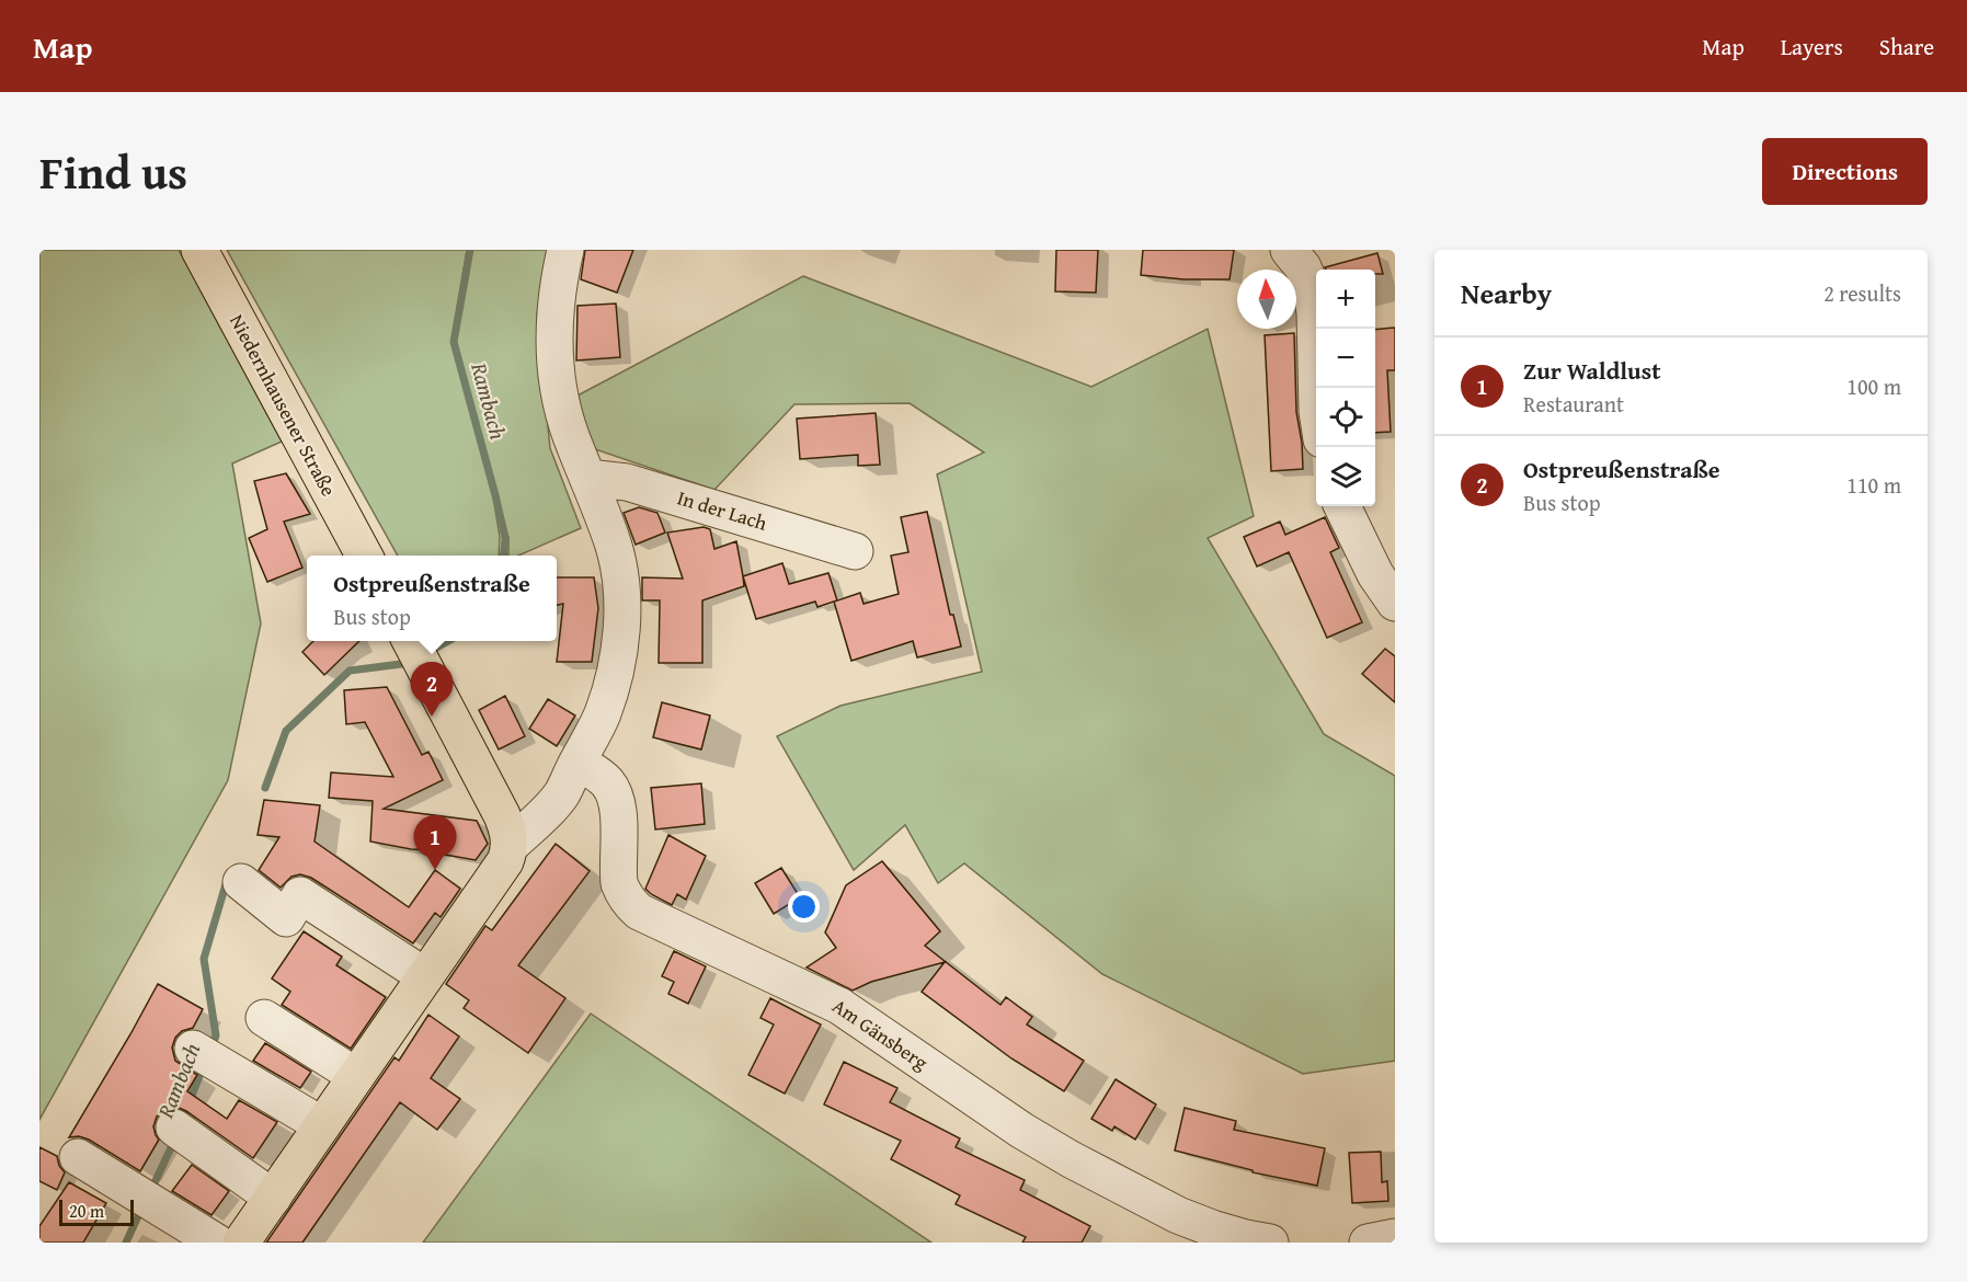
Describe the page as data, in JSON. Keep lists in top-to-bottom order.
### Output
{
  "streets": {
    "main road": ["Niedernhausener Straße"],
    "street": ["In der Lach", "Am Gänsberg"]
  },
  "water": ["Rambach"],
  "scale_bar": "20 m",
  "north": "top",
  "page": {
    "header": "Map",
    "nav": ["Map", "Layers", "Share"],
    "title": "Find us",
    "buttons": "Directions",
    "heading": ["Nearby", "2 results"],
    "map_buttons": ["+", "−"],
    "list": [
      {
        "mark": "1",
        "name": "Zur Waldlust",
        "note": "Restaurant",
        "value": "100 m"
      },
      {
        "mark": "2",
        "name": "Ostpreußenstraße",
        "note": "Bus stop",
        "value": "110 m"
      }
    ],
    "popup": ["Ostpreußenstraße", "Bus stop"],
    "pins": ["2", "1"],
    "scale": "20 m"
  }
}
